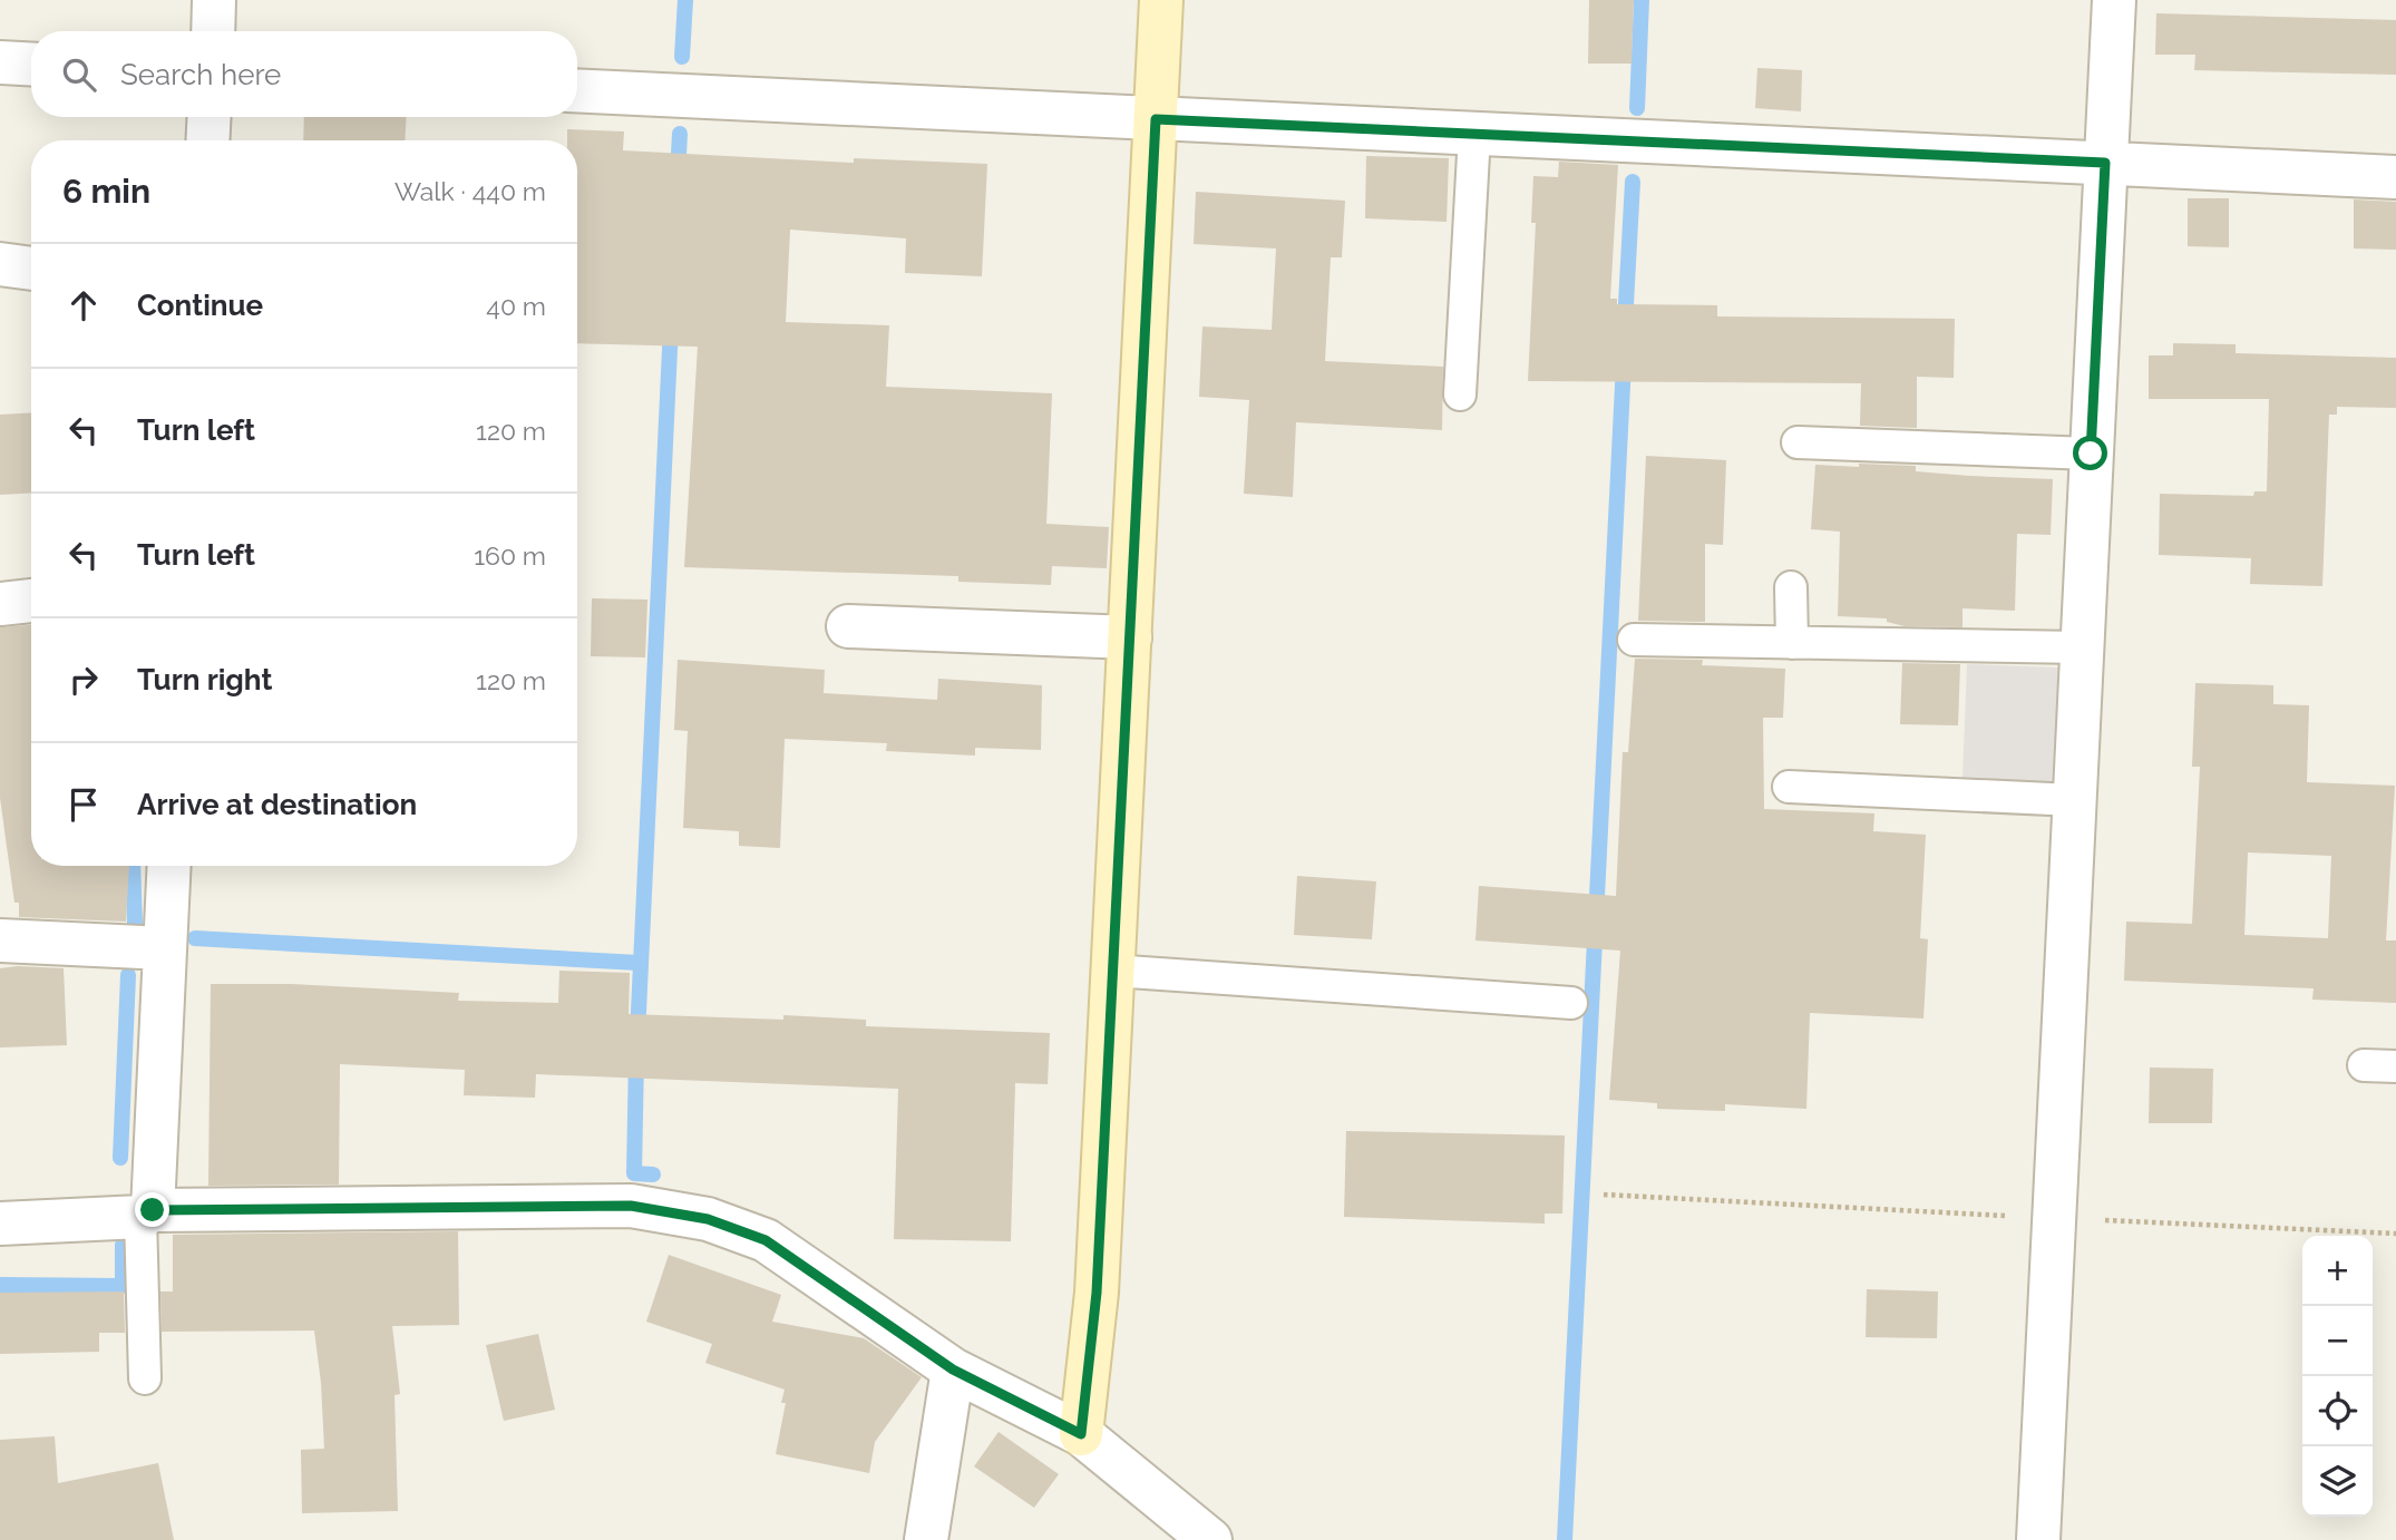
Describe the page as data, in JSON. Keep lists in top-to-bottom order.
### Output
{
  "page": {
    "search": "Search here",
    "heading": ["6 min", "Walk · 440 m"],
    "list": [
      ["Continue", "40 m"],
      ["Turn left", "120 m"],
      ["Turn left", "160 m"],
      ["Turn right", "120 m"],
      "Arrive at destination"
    ],
    "map_buttons": ["+", "−"]
  }
}
